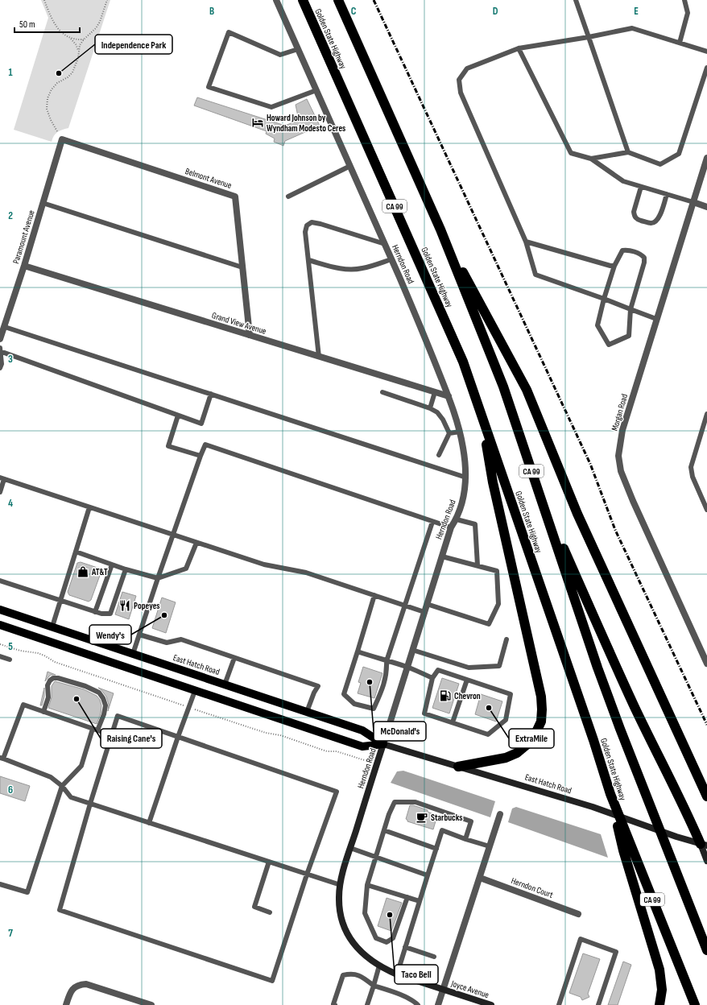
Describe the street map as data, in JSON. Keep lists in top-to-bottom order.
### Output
{
  "streets": {
    "highway": ["Golden State Highway", "CA 99"],
    "main road": ["Herndon Road", "East Hatch Road", "Joyce Avenue"],
    "street": [
      "Belmont Avenue",
      "Paramount Avenue",
      "Grand View Avenue",
      "Morgan Road",
      "Herndon Court"
    ]
  },
  "crossings": [
    ["Belmont Avenue", "Paramount Avenue"],
    ["Belmont Avenue", "Grand View Avenue"],
    ["Paramount Avenue", "Grand View Avenue"],
    ["Herndon Road", "Grand View Avenue"],
    ["Herndon Road", "East Hatch Road"],
    ["Herndon Road", "Joyce Avenue"]
  ],
  "places": {
    "other": [
      "Independence Park",
      "Wendy's",
      "McDonald's",
      "Raising Cane's",
      "ExtraMile",
      "Taco Bell"
    ],
    "hotel": ["Howard Johnson by Wyndham Modesto Ceres"],
    "shop": ["AT&T"],
    "restaurant": ["Popeyes"],
    "fuel station": ["Chevron"],
    "cafe": ["Starbucks"]
  },
  "scale_bar": "50 m",
  "grid": {
    "columns": [
      "B",
      "C",
      "D",
      "E"
    ],
    "rows": [
      "1",
      "2",
      "3",
      "4",
      "5",
      "6",
      "7"
    ]
  }
}
